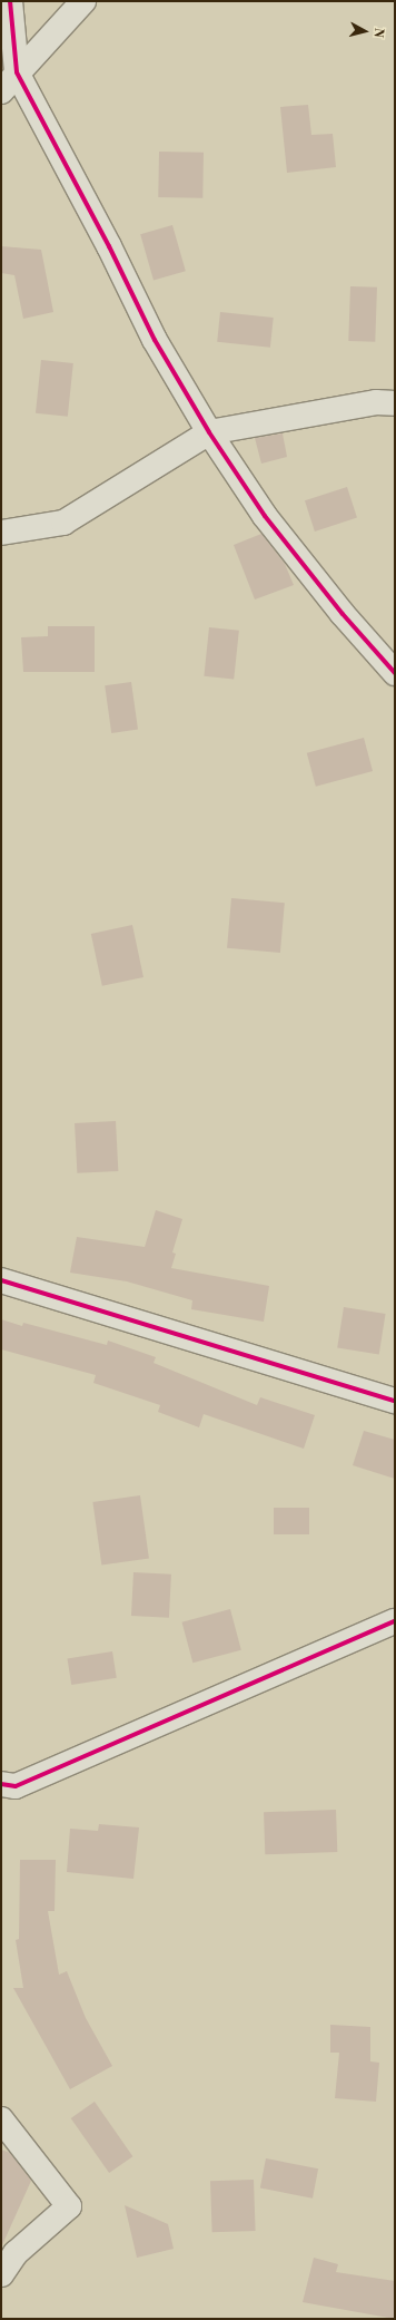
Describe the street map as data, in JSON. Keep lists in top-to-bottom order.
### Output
{
  "north": "right"
}
